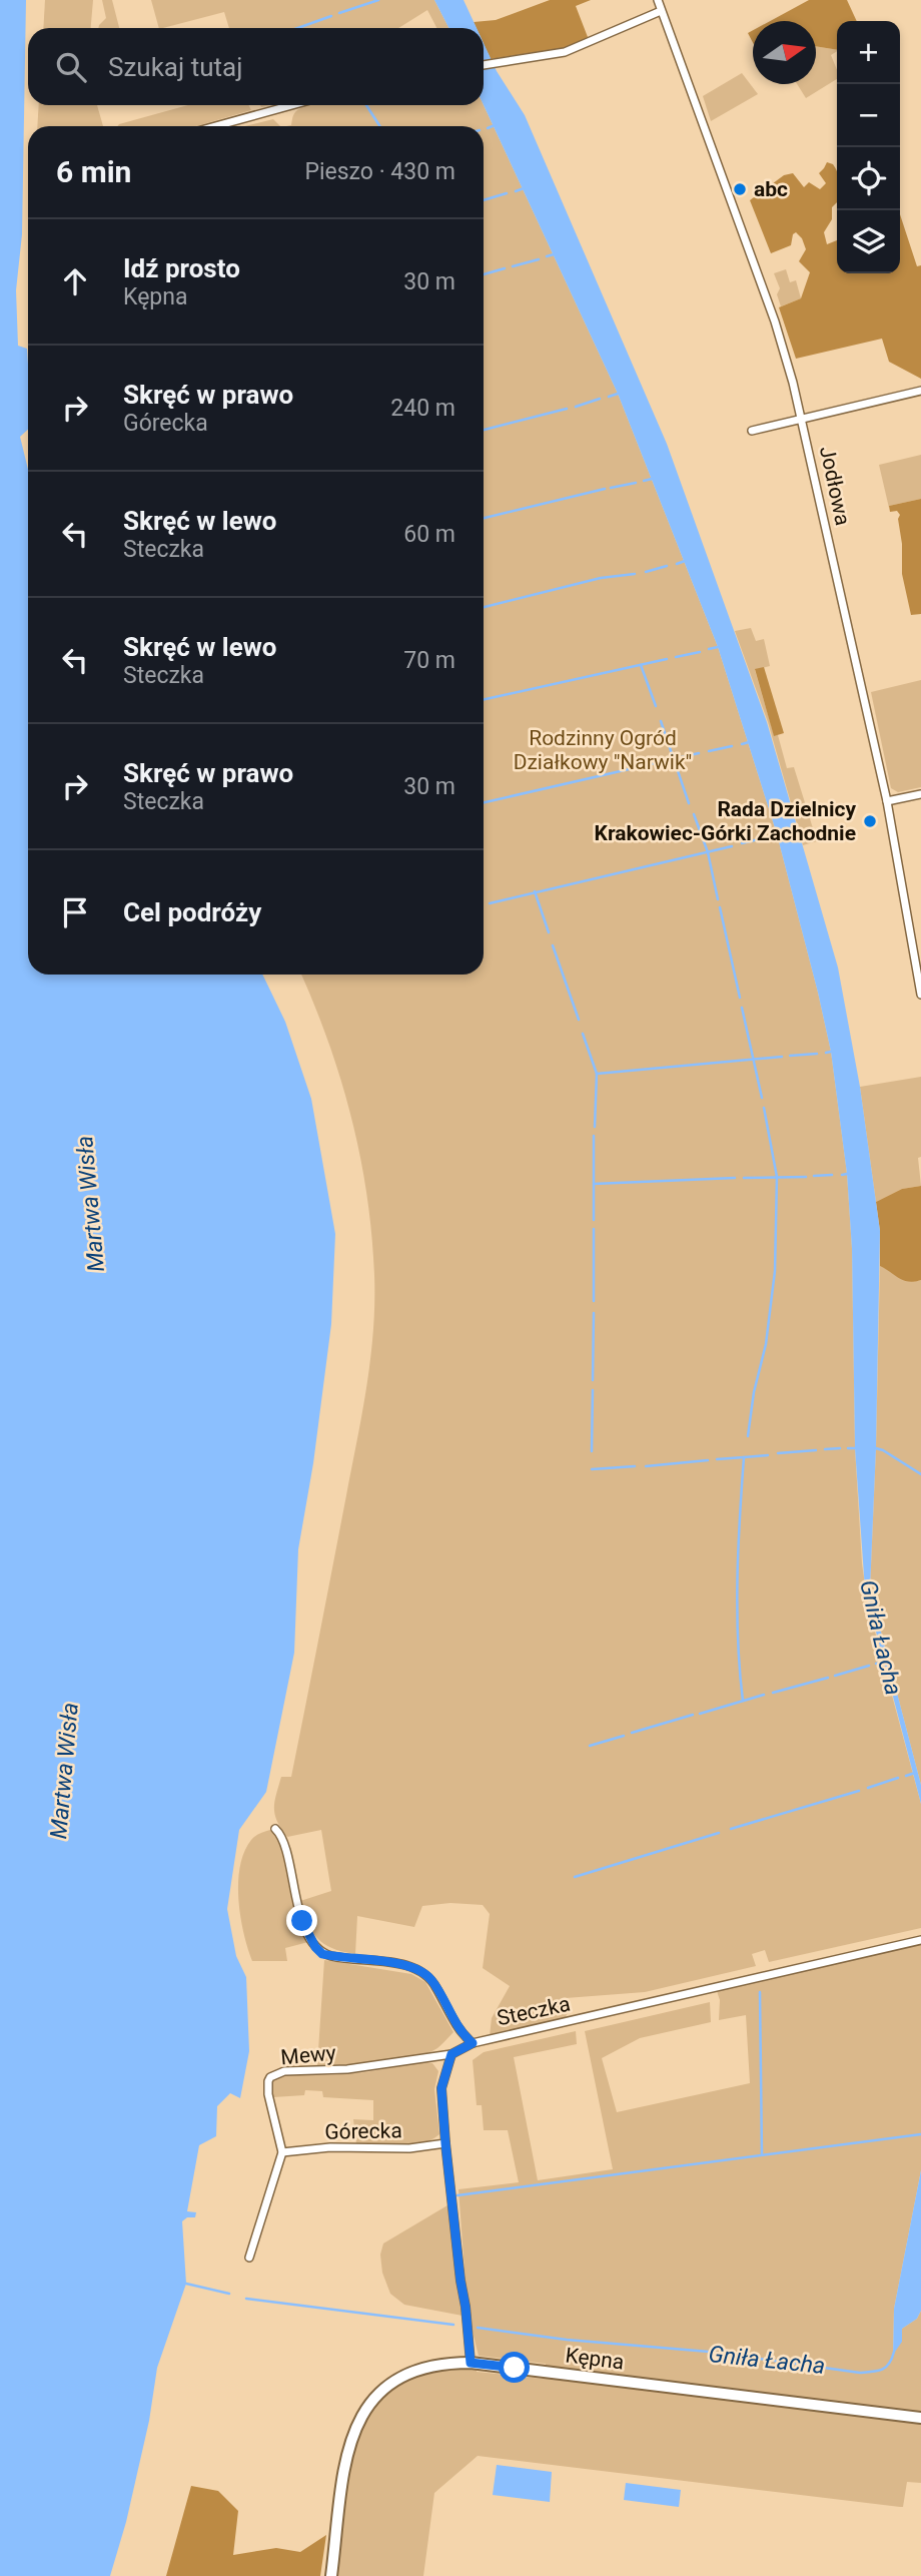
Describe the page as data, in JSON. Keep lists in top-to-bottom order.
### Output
{
  "streets": {
    "street": [
      "Jodłowa",
      "Steczka",
      "Mewy",
      "Górecka",
      "Kępna"
    ]
  },
  "crossings": [
    ["Mewy", "Górecka"]
  ],
  "water": ["Martwa Wisła", "Gniła Łacha"],
  "parks": ["Rodzinny Ogród Działkowy \"Narwik\""],
  "places": ["abc", "Rada Dzielnicy Krakowiec-Górki Zachodnie"],
  "north": "right",
  "page": {
    "map_buttons": ["+", "−"],
    "search": "Szukaj tutaj",
    "heading": ["6 min", "Pieszo · 430 m"],
    "list": [
      ["Idź prosto", "Kępna", "30 m"],
      ["Skręć w prawo", "Górecka", "240 m"],
      ["Skręć w lewo", "Steczka", "60 m"],
      ["Skręć w lewo", "Steczka", "70 m"],
      ["Skręć w prawo", "Steczka", "30 m"],
      "Cel podróży"
    ]
  }
}
